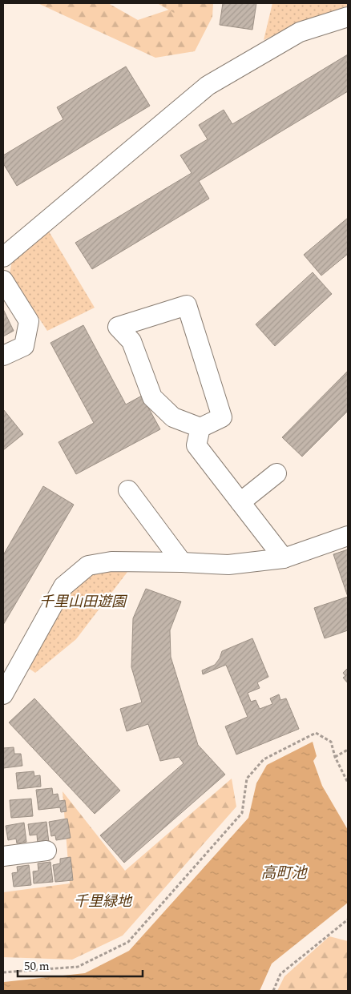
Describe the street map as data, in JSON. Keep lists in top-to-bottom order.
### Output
{
  "water": ["高町池"],
  "parks": ["千里山田遊園", "千里緑地"],
  "scale_bar": "50 m"
}
